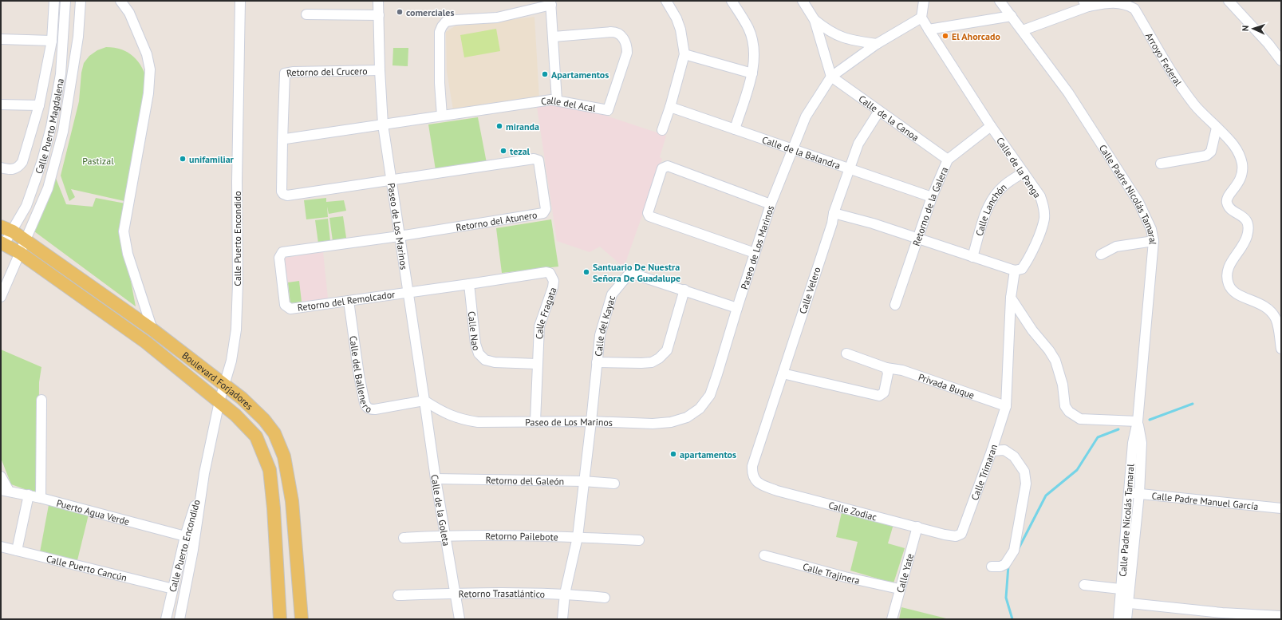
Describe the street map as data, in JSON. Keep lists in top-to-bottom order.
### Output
{
  "streets": {
    "main road": ["Boulevard Forjadores"],
    "street": [
      "Arroyo Federal",
      "Retorno del Crucero",
      "Calle del Acal",
      "Calle de la Canoa",
      "Calle Puerto Magdalena",
      "Calle de la Balandra",
      "Calle de la Panga",
      "Calle Padre Nicolás Tamaral",
      "Retorno de la Galera",
      "Calle Lanchón",
      "Retorno del Atunero",
      "Paseo de Los Marinos",
      "Calle Puerto Encondido",
      "Calle Velero",
      "Retorno del Remolcador",
      "Calle Fragata",
      "Calle del Kayac",
      "Calle Nao",
      "Calle del Ballenero",
      "Privada Buque",
      "Calle Trimaran",
      "Retorno del Galeón",
      "Calle Padre Manuel García",
      "Calle de la Goleta",
      "Calle Zodiac",
      "Puerto Agua Verde",
      "Retorno Pailebote",
      "Calle Puerto Cancún",
      "Calle Trajinera",
      "Calle Yate",
      "Retorno Trasatlántico"
    ]
  },
  "crossings": [
    ["Arroyo Federal", "Calle Padre Nicolás Tamaral"],
    ["Retorno del Crucero", "Calle del Acal"],
    ["Retorno del Crucero", "Paseo de Los Marinos"],
    ["Calle del Acal", "Paseo de Los Marinos"],
    ["Calle de la Canoa", "Retorno de la Galera"],
    ["Calle de la Canoa", "Paseo de Los Marinos"],
    ["Calle de la Canoa", "Calle Velero"],
    ["Calle Puerto Magdalena", "Boulevard Forjadores"],
    ["Calle de la Balandra", "Retorno de la Galera"],
    ["Calle de la Balandra", "Paseo de Los Marinos"],
    ["Calle de la Balandra", "Calle Velero"],
    ["Calle de la Panga", "Retorno de la Galera"],
    ["Calle de la Panga", "Calle Lanchón"],
    ["Calle de la Panga", "Paseo de Los Marinos"],
    ["Calle de la Panga", "Calle Trimaran"],
    ["Calle Padre Nicolás Tamaral", "Calle Padre Manuel García"],
    ["Retorno del Atunero", "Paseo de Los Marinos"],
    ["Retorno del Atunero", "Retorno del Remolcador"],
    ["Paseo de Los Marinos", "Retorno del Remolcador"],
    ["Paseo de Los Marinos", "Calle Fragata"],
    ["Paseo de Los Marinos", "Calle del Kayac"],
    ["Paseo de Los Marinos", "Calle del Ballenero"],
    ["Paseo de Los Marinos", "Calle de la Goleta"],
    ["Calle Puerto Encondido", "Boulevard Forjadores"],
    ["Calle Puerto Encondido", "Puerto Agua Verde"],
    ["Calle Puerto Encondido", "Calle Puerto Cancún"],
    ["Calle Velero", "Calle Zodiac"],
    ["Retorno del Remolcador", "Calle Fragata"],
    ["Retorno del Remolcador", "Calle del Ballenero"],
    ["Calle Fragata", "Calle Nao"],
    ["Calle del Ballenero", "Calle de la Goleta"],
    ["Privada Buque", "Calle Trimaran"],
    ["Calle Trimaran", "Calle Zodiac"],
    ["Retorno del Galeón", "Calle de la Goleta"],
    ["Calle de la Goleta", "Retorno Pailebote"],
    ["Calle de la Goleta", "Retorno Trasatlántico"],
    ["Calle Zodiac", "Calle Yate"],
    ["Calle Trajinera", "Calle Yate"]
  ],
  "parks": ["Pastizal"],
  "places": [
    "comerciales",
    "El Ahorcado",
    "Apartamentos",
    "miranda",
    "tezal",
    "unifamiliar",
    "Santuario De Nuestra Señora De Guadalupe",
    "apartamentos"
  ],
  "north": "left"
}
